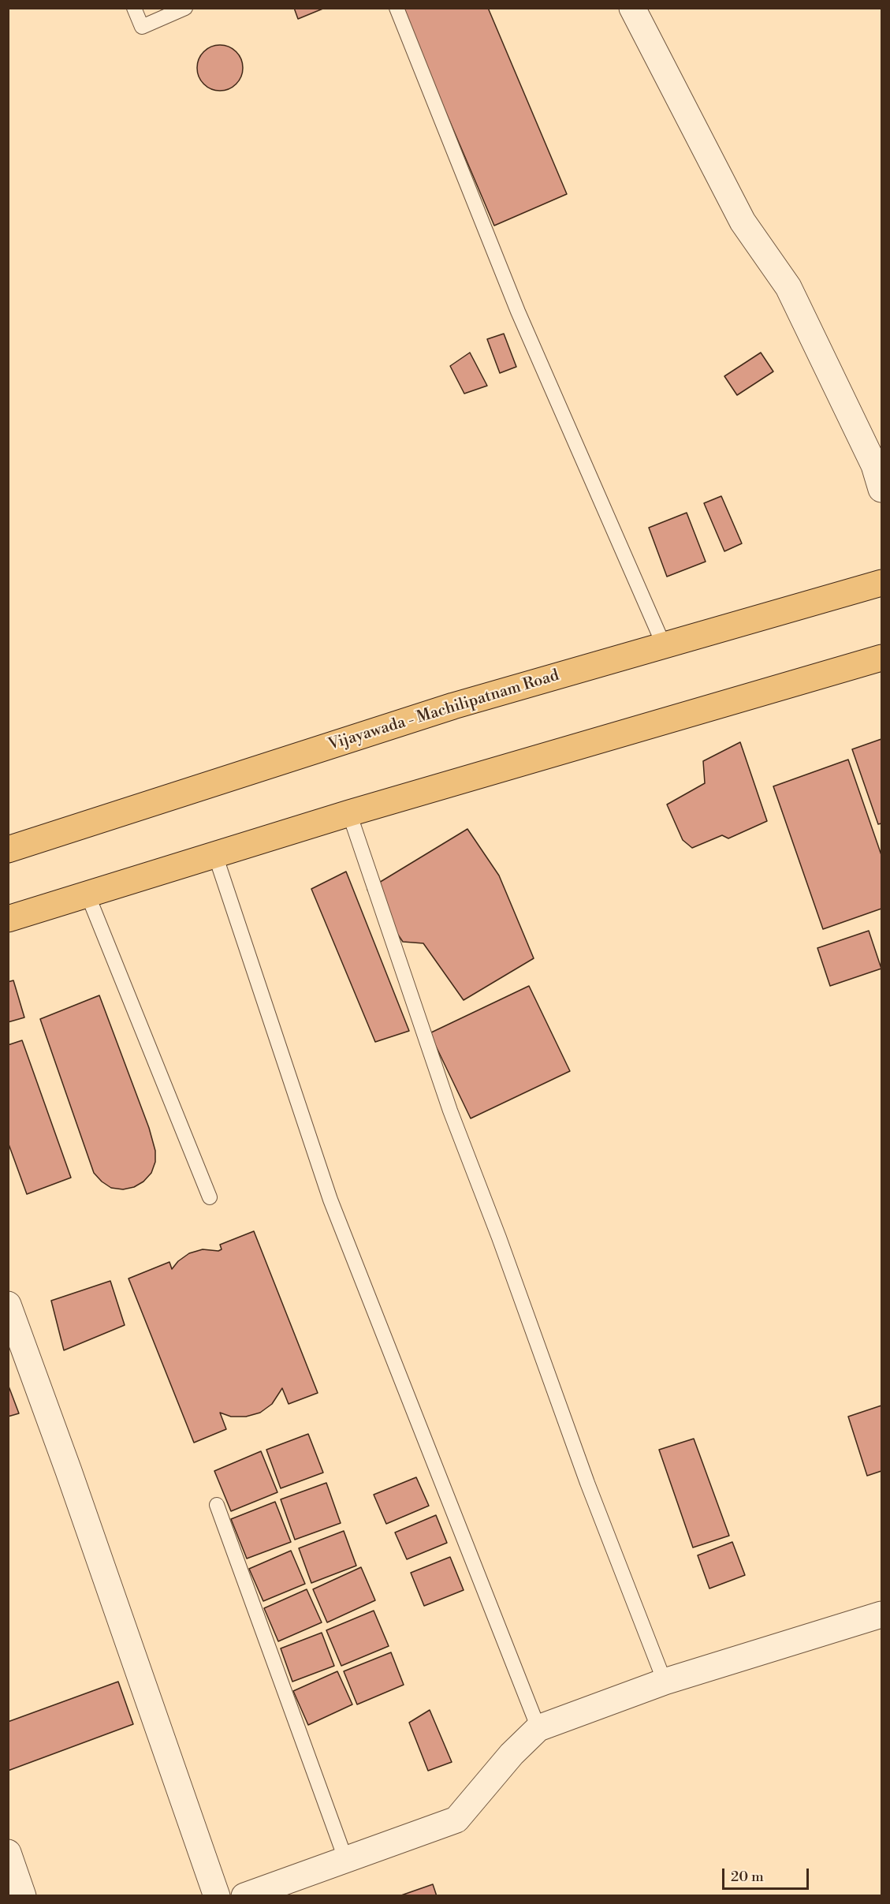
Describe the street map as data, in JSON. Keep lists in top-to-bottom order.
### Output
{
  "streets": {
    "highway": ["Vijayawada - Machilipatnam Road"]
  },
  "scale_bar": "20 m"
}
